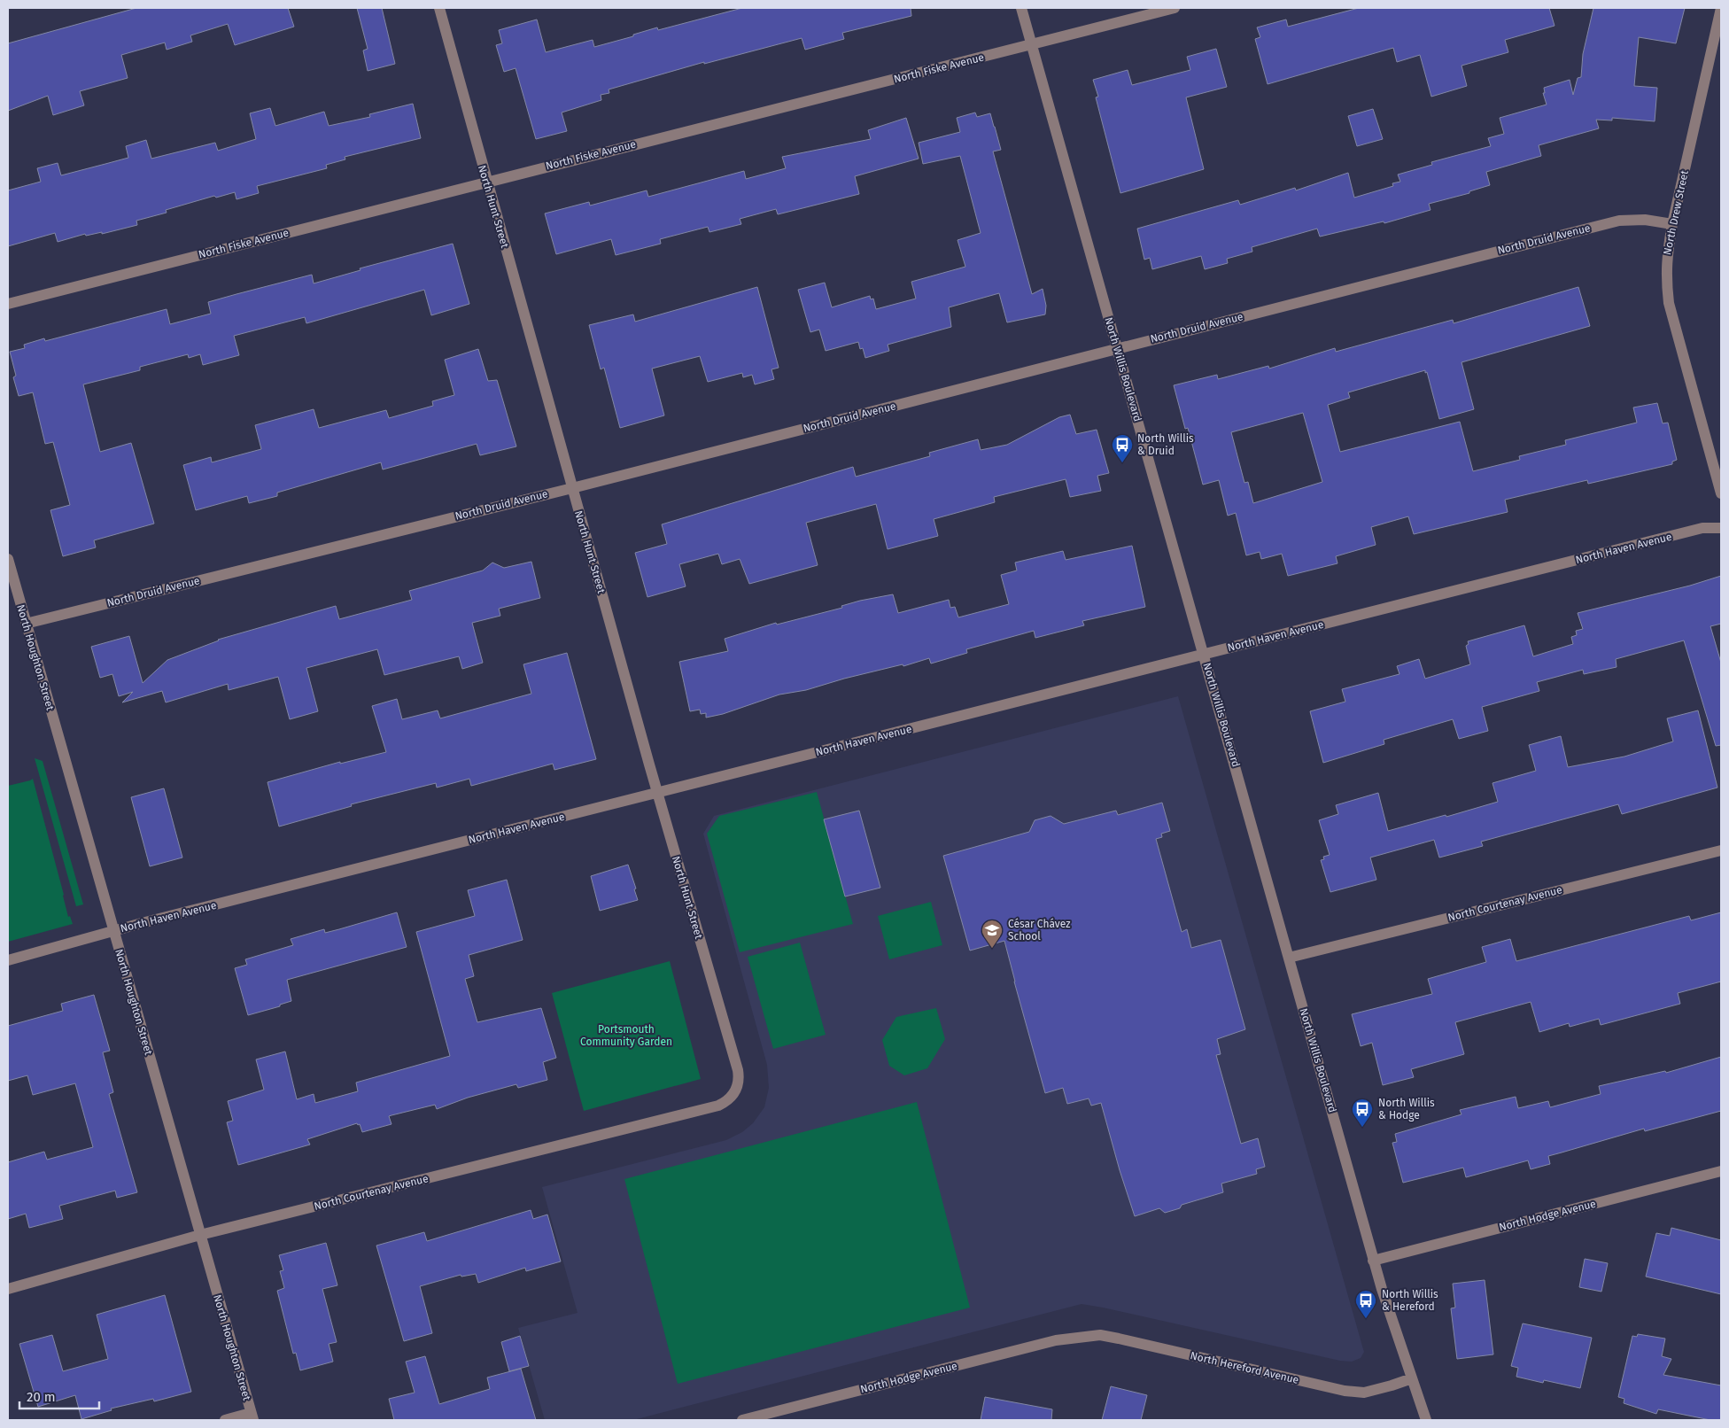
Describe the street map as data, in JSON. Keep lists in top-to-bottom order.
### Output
{
  "streets": {
    "street": [
      "North Fiske Avenue",
      "North Hunt Street",
      "North Drew Street",
      "North Druid Avenue",
      "North Willis Boulevard",
      "North Haven Avenue",
      "North Houghton Street",
      "North Courtenay Avenue",
      "North Hodge Avenue",
      "North Hereford Avenue"
    ]
  },
  "crossings": [
    ["North Fiske Avenue", "North Hunt Street"],
    ["North Fiske Avenue", "North Willis Boulevard"],
    ["North Hunt Street", "North Druid Avenue"],
    ["North Hunt Street", "North Haven Avenue"],
    ["North Hunt Street", "North Courtenay Avenue"],
    ["North Drew Street", "North Druid Avenue"],
    ["North Druid Avenue", "North Willis Boulevard"],
    ["North Druid Avenue", "North Houghton Street"],
    ["North Willis Boulevard", "North Haven Avenue"],
    ["North Willis Boulevard", "North Courtenay Avenue"],
    ["North Willis Boulevard", "North Hodge Avenue"],
    ["North Willis Boulevard", "North Hereford Avenue"],
    ["North Haven Avenue", "North Houghton Street"],
    ["North Houghton Street", "North Courtenay Avenue"],
    ["North Hodge Avenue", "North Hereford Avenue"]
  ],
  "parks": ["Portsmouth Community Garden"],
  "places": {
    "bus stop": ["North Willis & Druid", "North Willis & Hodge", "North Willis & Hereford"],
    "school or university": ["César Chávez School"]
  },
  "scale_bar": "20 m"
}
